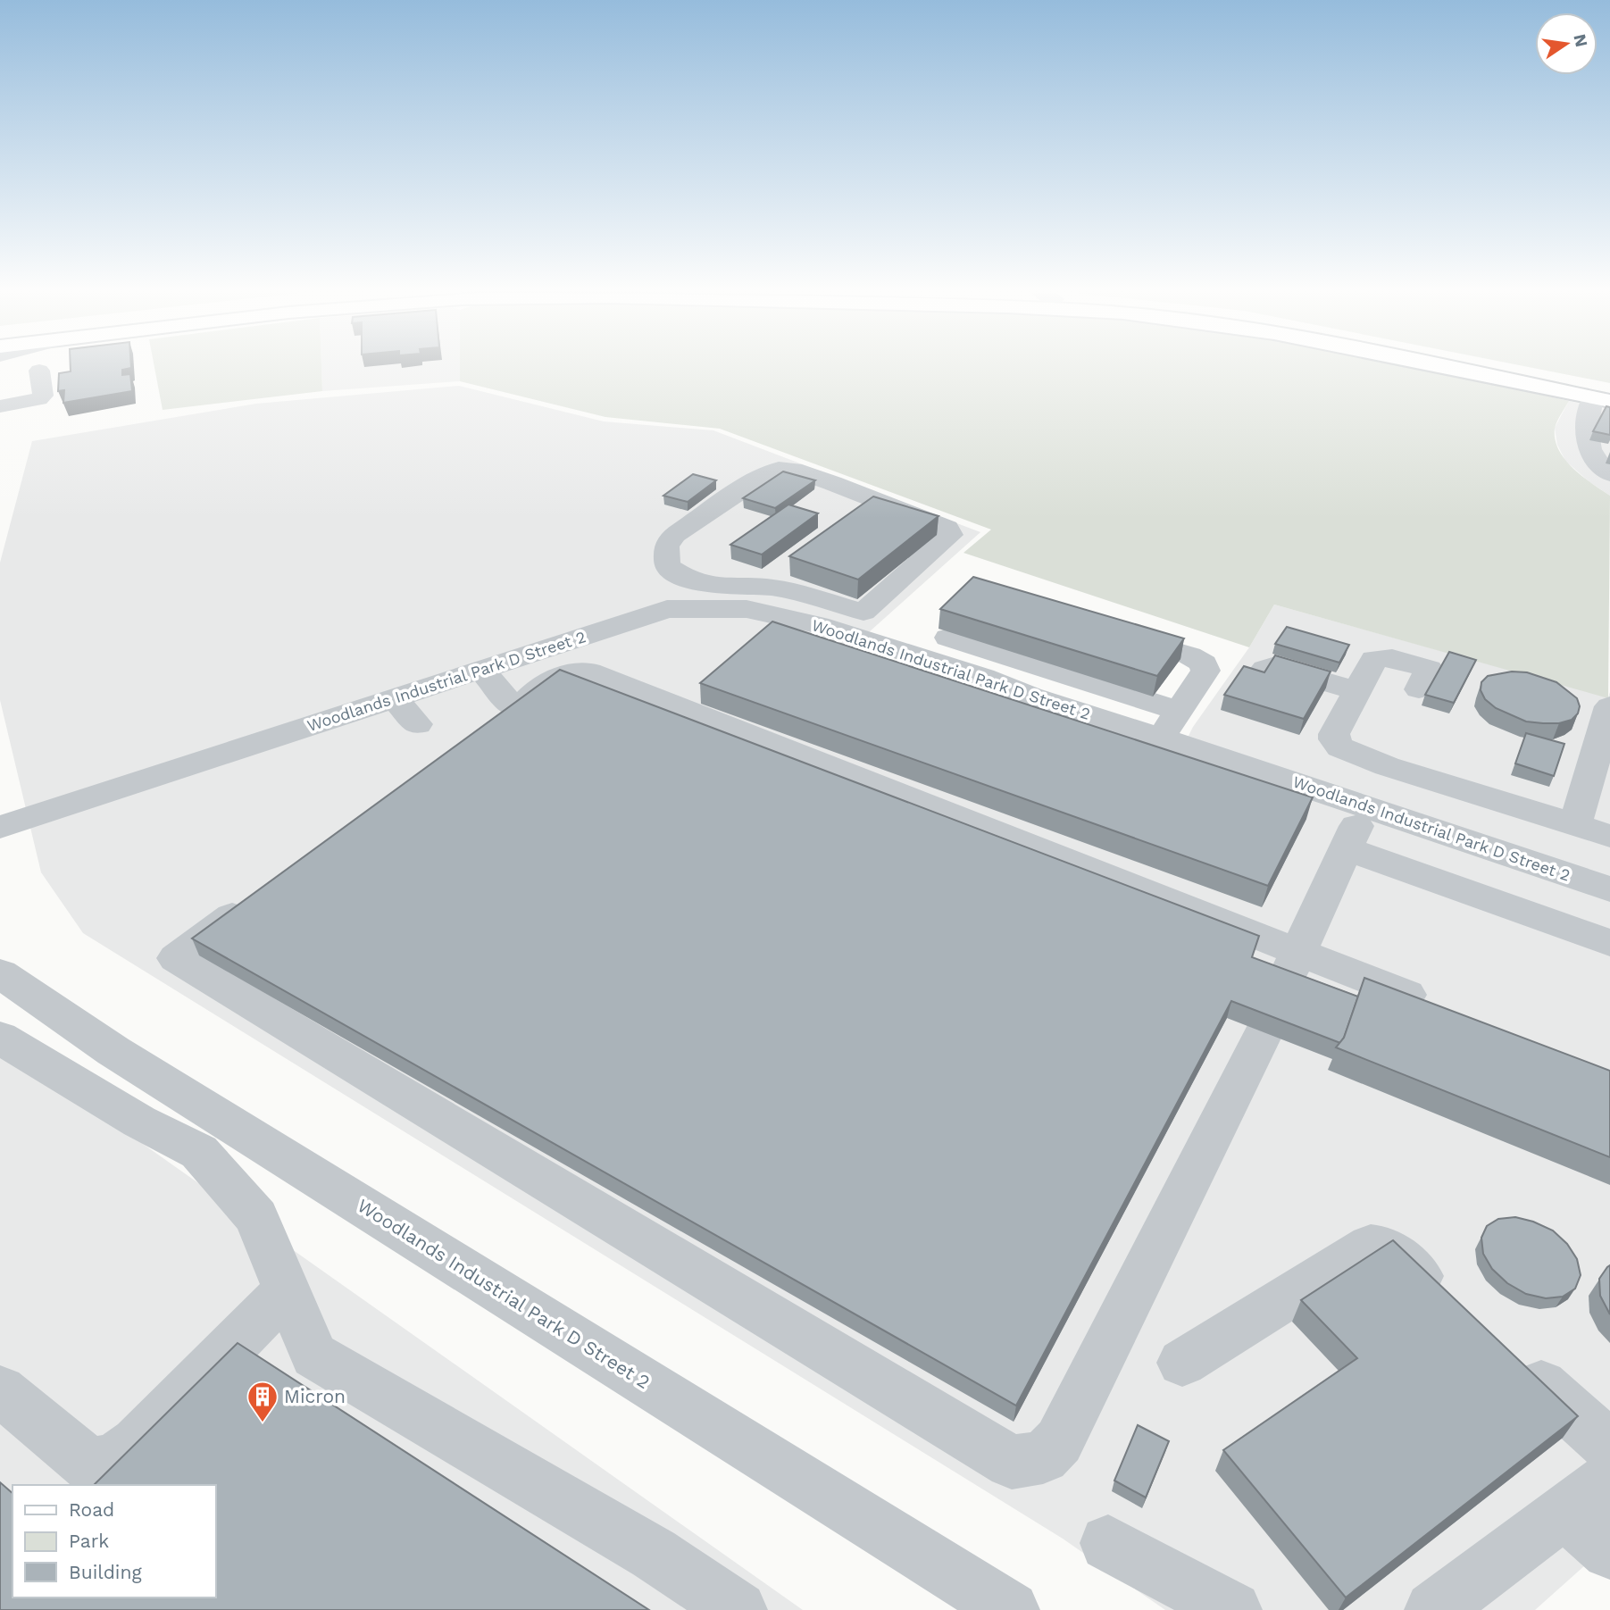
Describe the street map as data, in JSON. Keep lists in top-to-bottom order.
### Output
{
  "streets": {
    "street": ["Woodlands Industrial Park D Street 2"]
  },
  "places": {
    "building": ["Micron"]
  },
  "legend": ["Road", "Park", "Building"],
  "north": "right"
}
